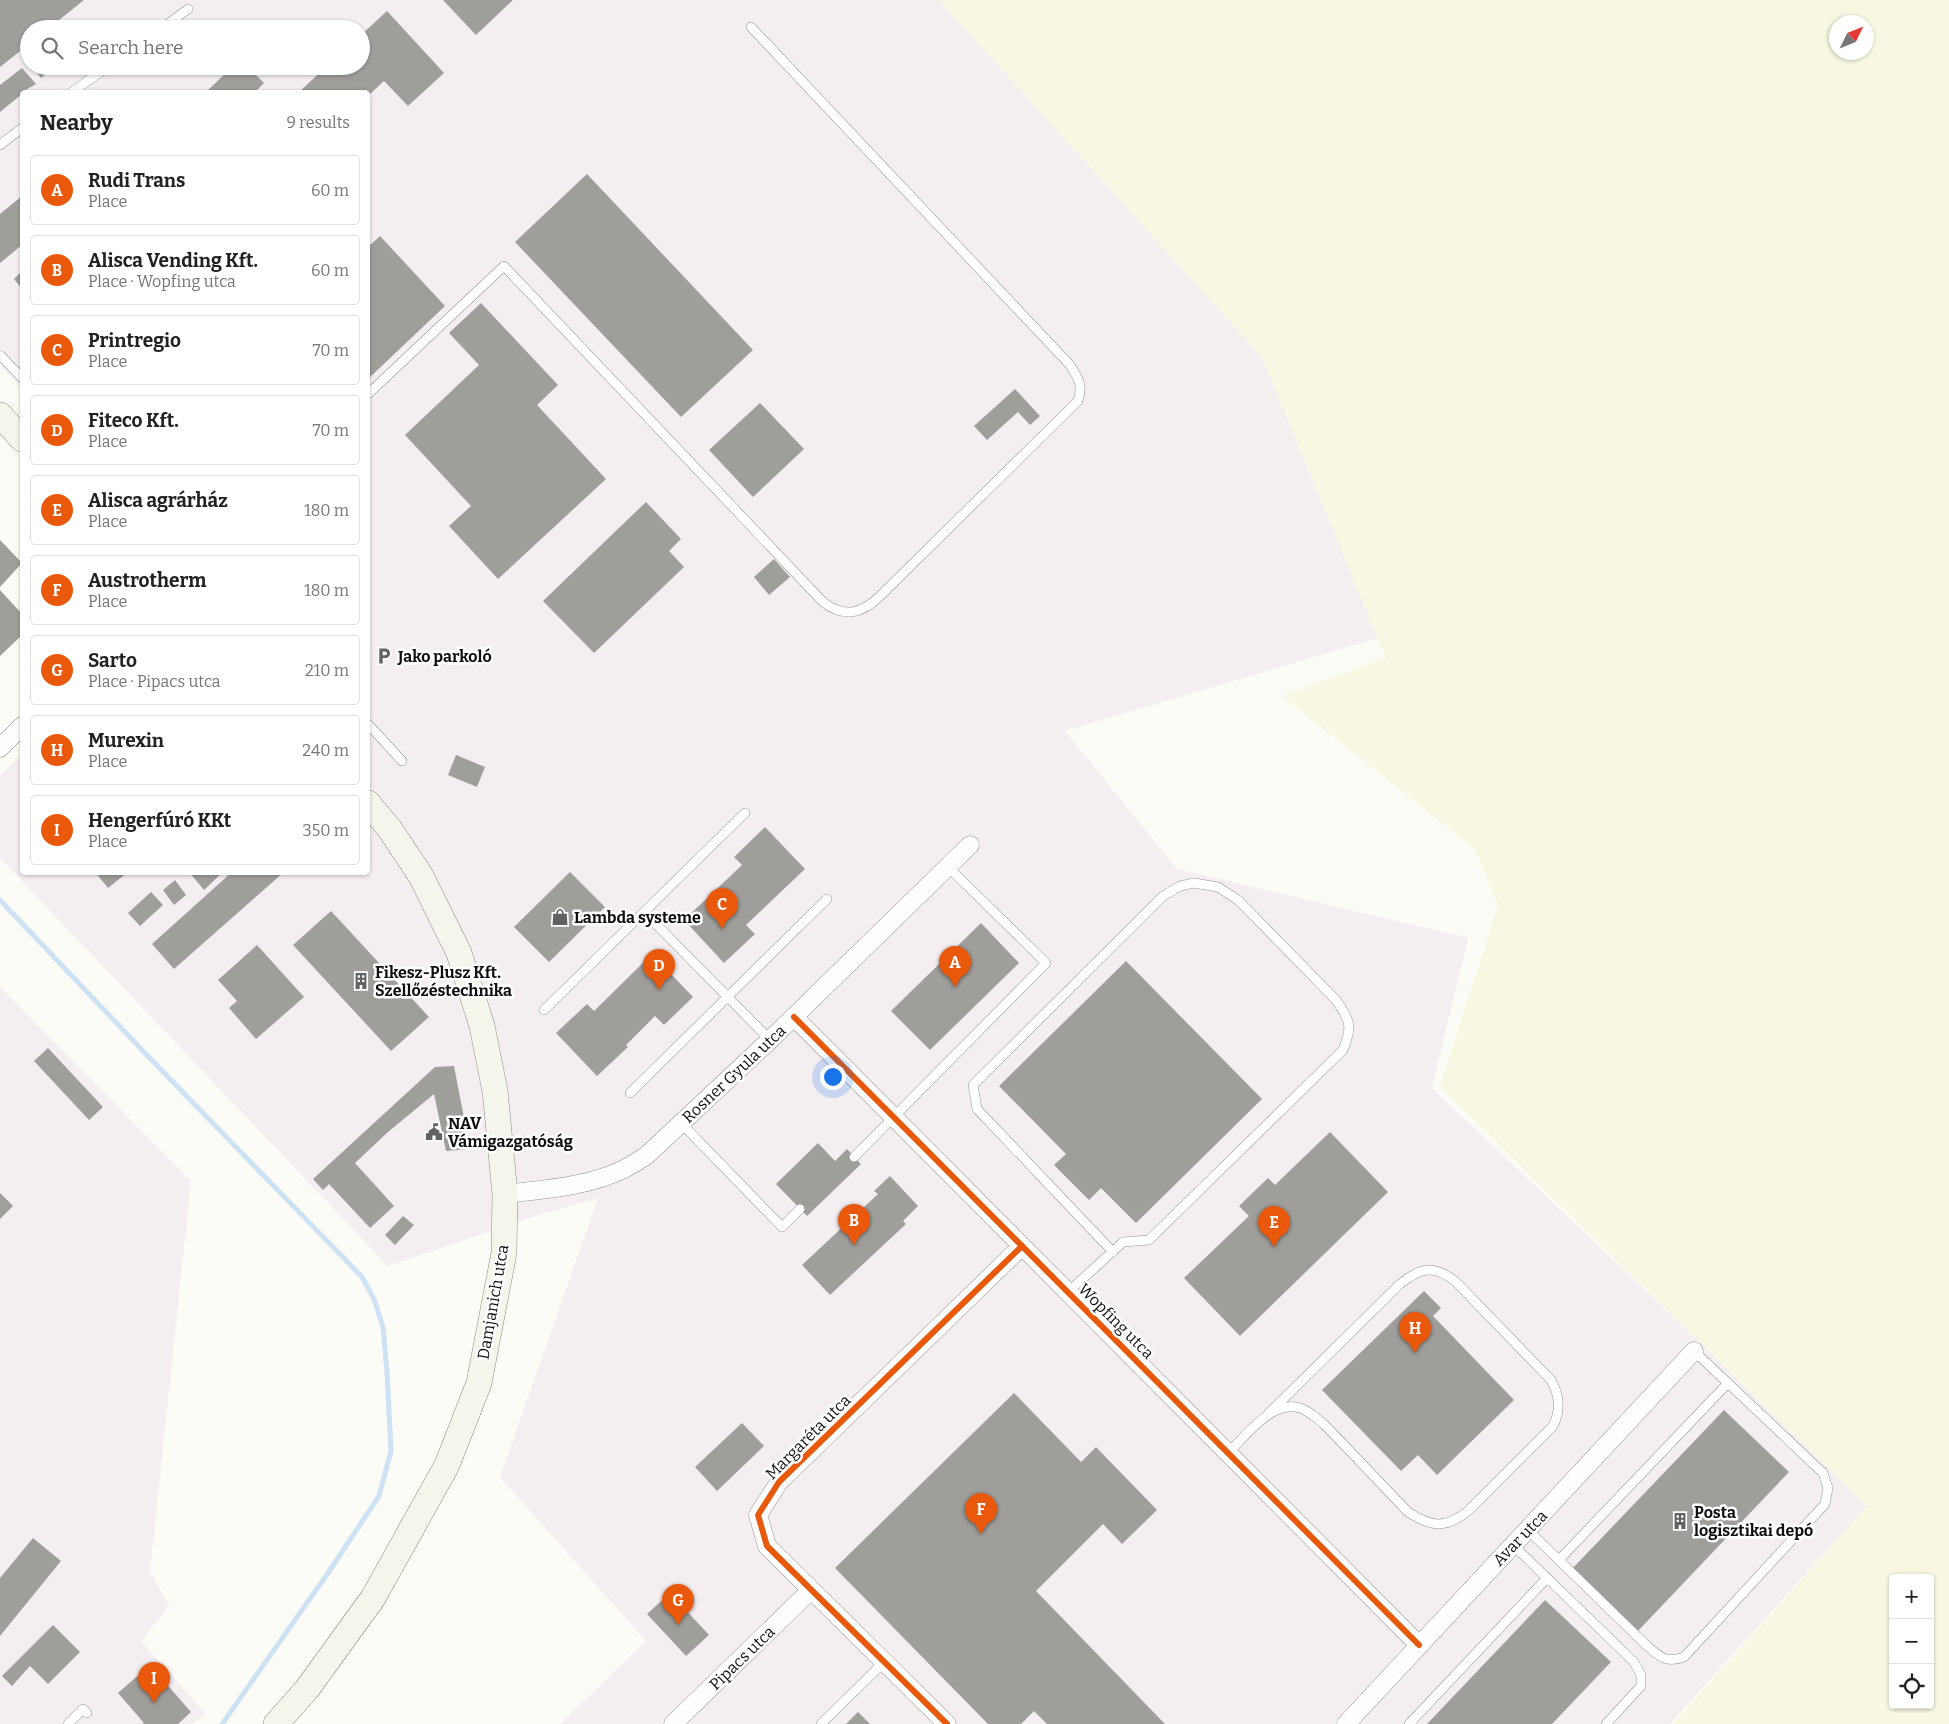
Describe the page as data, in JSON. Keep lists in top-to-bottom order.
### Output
{
  "streets": {
    "main road": ["Damjanich utca"],
    "street": [
      "Rosner Gyula utca",
      "Wopfing utca",
      "Margaréta utca",
      "Avar utca",
      "Pipacs utca"
    ]
  },
  "crossings": [
    ["Rosner Gyula utca", "Damjanich utca"],
    ["Rosner Gyula utca", "Wopfing utca"],
    ["Wopfing utca", "Margaréta utca"],
    ["Wopfing utca", "Avar utca"],
    ["Margaréta utca", "Pipacs utca"]
  ],
  "places": {
    "parking": ["Jako parkoló"],
    "shop": ["Lambda systeme"],
    "building": ["Fikesz-Plusz Kft. Szellőzéstechnika", "Posta logisztikai depó"],
    "public building": ["NAV Vámigazgatóság"]
  },
  "north": "top right",
  "page": {
    "search": "Search here",
    "heading": ["Nearby", "9 results"],
    "list": [
      {
        "mark": "A",
        "name": "Rudi Trans",
        "note": "Place",
        "value": "60 m"
      },
      {
        "mark": "B",
        "name": "Alisca Vending Kft.",
        "note": "Place · Wopfing utca",
        "value": "60 m"
      },
      {
        "mark": "C",
        "name": "Printregio",
        "note": "Place",
        "value": "70 m"
      },
      {
        "mark": "D",
        "name": "Fiteco Kft.",
        "note": "Place",
        "value": "70 m"
      },
      {
        "mark": "E",
        "name": "Alisca agrárház",
        "note": "Place",
        "value": "180 m"
      },
      {
        "mark": "F",
        "name": "Austrotherm",
        "note": "Place",
        "value": "180 m"
      },
      {
        "mark": "G",
        "name": "Sarto",
        "note": "Place · Pipacs utca",
        "value": "210 m"
      },
      {
        "mark": "H",
        "name": "Murexin",
        "note": "Place",
        "value": "240 m"
      },
      {
        "mark": "I",
        "name": "Hengerfúró KKt",
        "note": "Place",
        "value": "350 m"
      }
    ],
    "pins": [
      "C",
      "A",
      "D",
      "B",
      "E",
      "H",
      "F",
      "G",
      "I"
    ],
    "map_buttons": ["+", "−"]
  }
}
